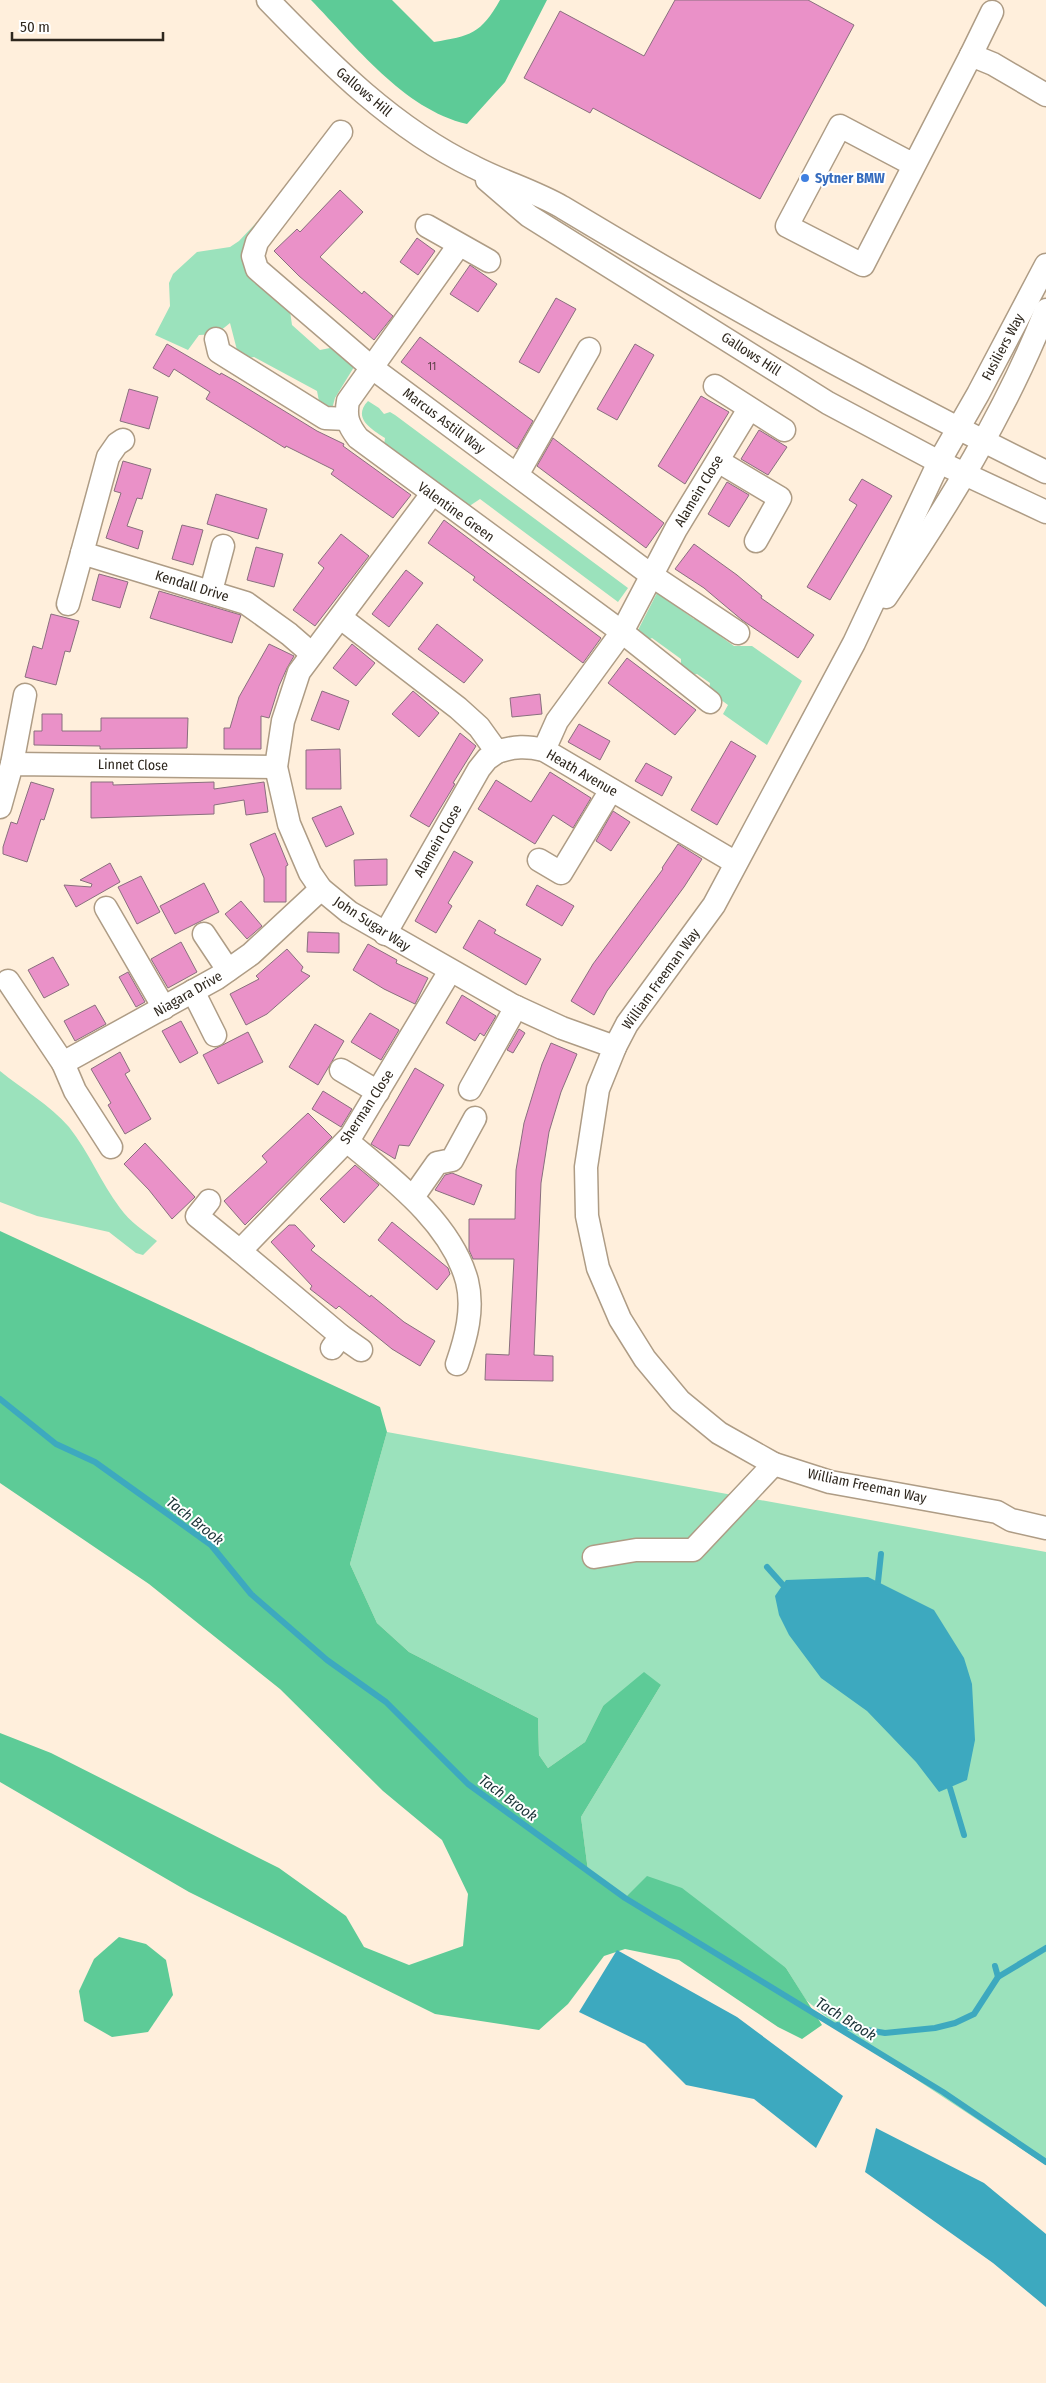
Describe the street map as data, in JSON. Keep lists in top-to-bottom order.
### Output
{
  "streets": {
    "street": [
      "Gallows Hill",
      "Fusiliers Way",
      "Marcus Astill Way",
      "Alamein Close",
      "Valentine Green",
      "Kendall Drive",
      "Linnet Close",
      "Heath Avenue",
      "John Sugar Way",
      "William Freeman Way",
      "Niagara Drive",
      "Sherman Close"
    ]
  },
  "crossings": [
    ["Gallows Hill", "Fusiliers Way"],
    ["Fusiliers Way", "William Freeman Way"],
    ["Marcus Astill Way", "Alamein Close"],
    ["Alamein Close", "Valentine Green"],
    ["Alamein Close", "Heath Avenue"],
    ["Alamein Close", "John Sugar Way"],
    ["Valentine Green", "John Sugar Way"],
    ["Kendall Drive", "John Sugar Way"],
    ["Linnet Close", "John Sugar Way"],
    ["Heath Avenue", "William Freeman Way"],
    ["John Sugar Way", "William Freeman Way"],
    ["John Sugar Way", "Niagara Drive"],
    ["John Sugar Way", "Sherman Close"]
  ],
  "water": ["Tach Brook"],
  "places": ["Sytner BMW"],
  "house_numbers": ["11"],
  "scale_bar": "50 m"
}
